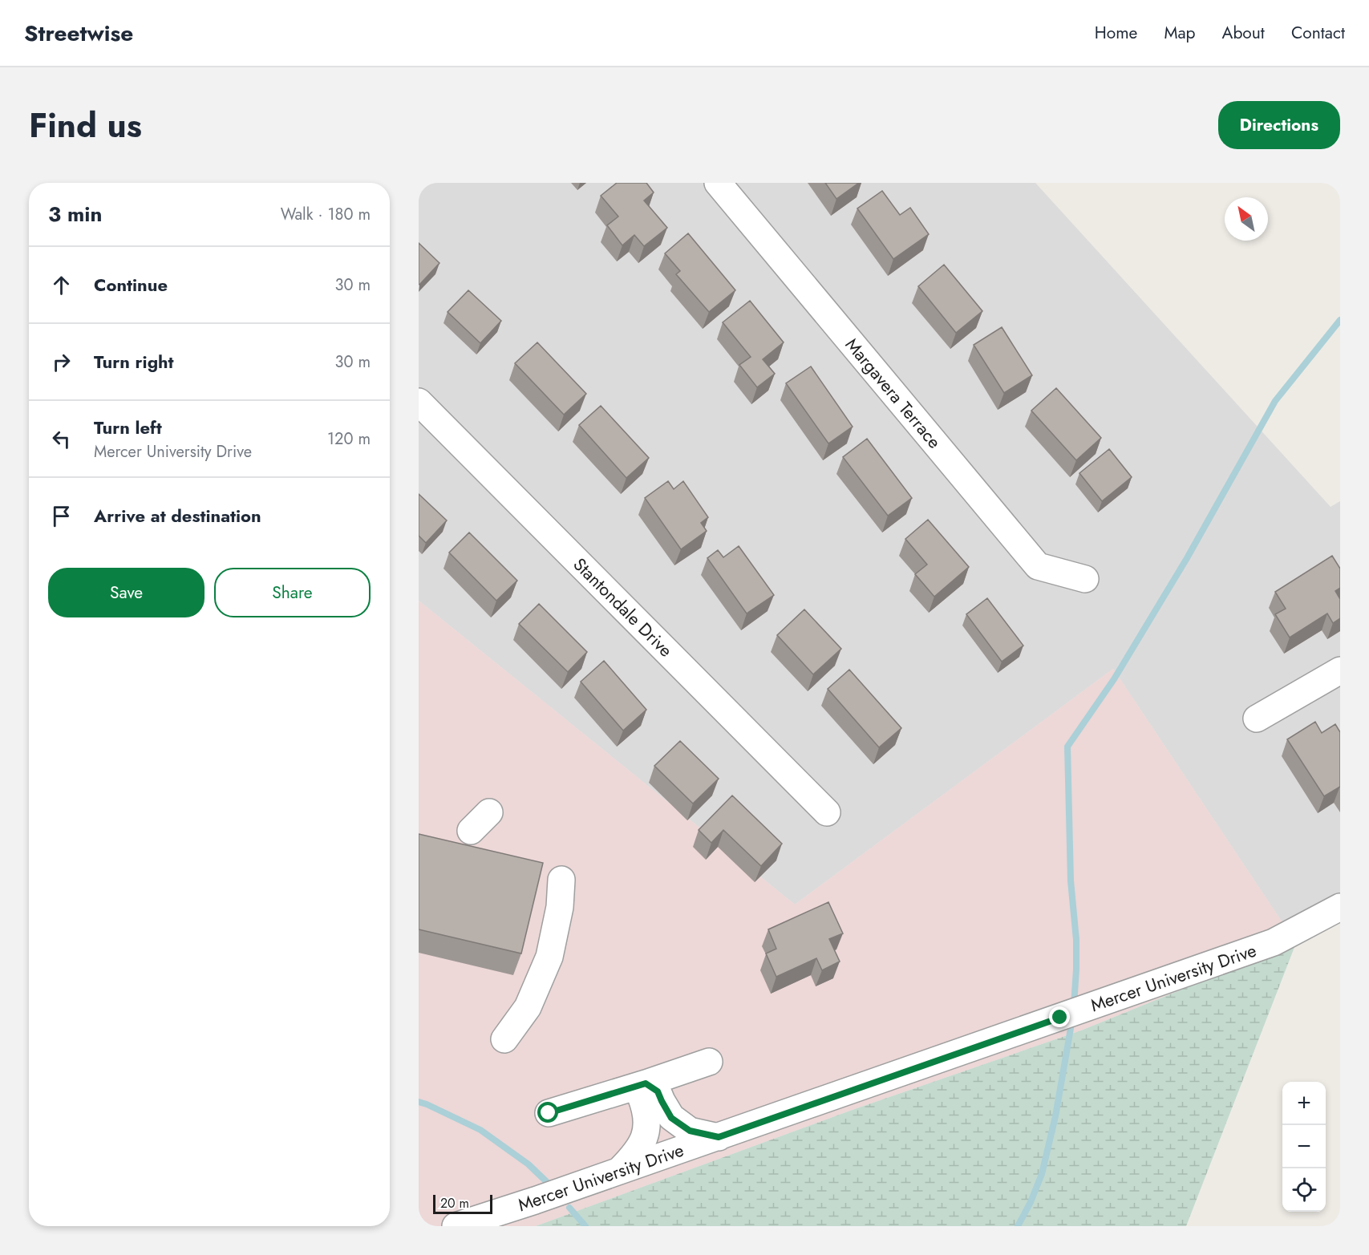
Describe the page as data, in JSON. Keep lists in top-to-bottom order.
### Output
{
  "streets": {
    "street": ["Margavera Terrace", "Stantondale Drive", "Mercer University Drive"]
  },
  "scale_bar": "20 m",
  "north": "top left",
  "page": {
    "header": "Streetwise",
    "nav": [
      "Home",
      "Map",
      "About",
      "Contact"
    ],
    "title": "Find us",
    "buttons": [
      "Directions",
      ["Save", "Share"]
    ],
    "heading": ["3 min", "Walk · 180 m"],
    "list": [
      ["Continue", "30 m"],
      ["Turn right", "30 m"],
      ["Turn left", "Mercer University Drive", "120 m"],
      "Arrive at destination"
    ],
    "map_buttons": ["+", "−"],
    "scale": "20 m"
  }
}
